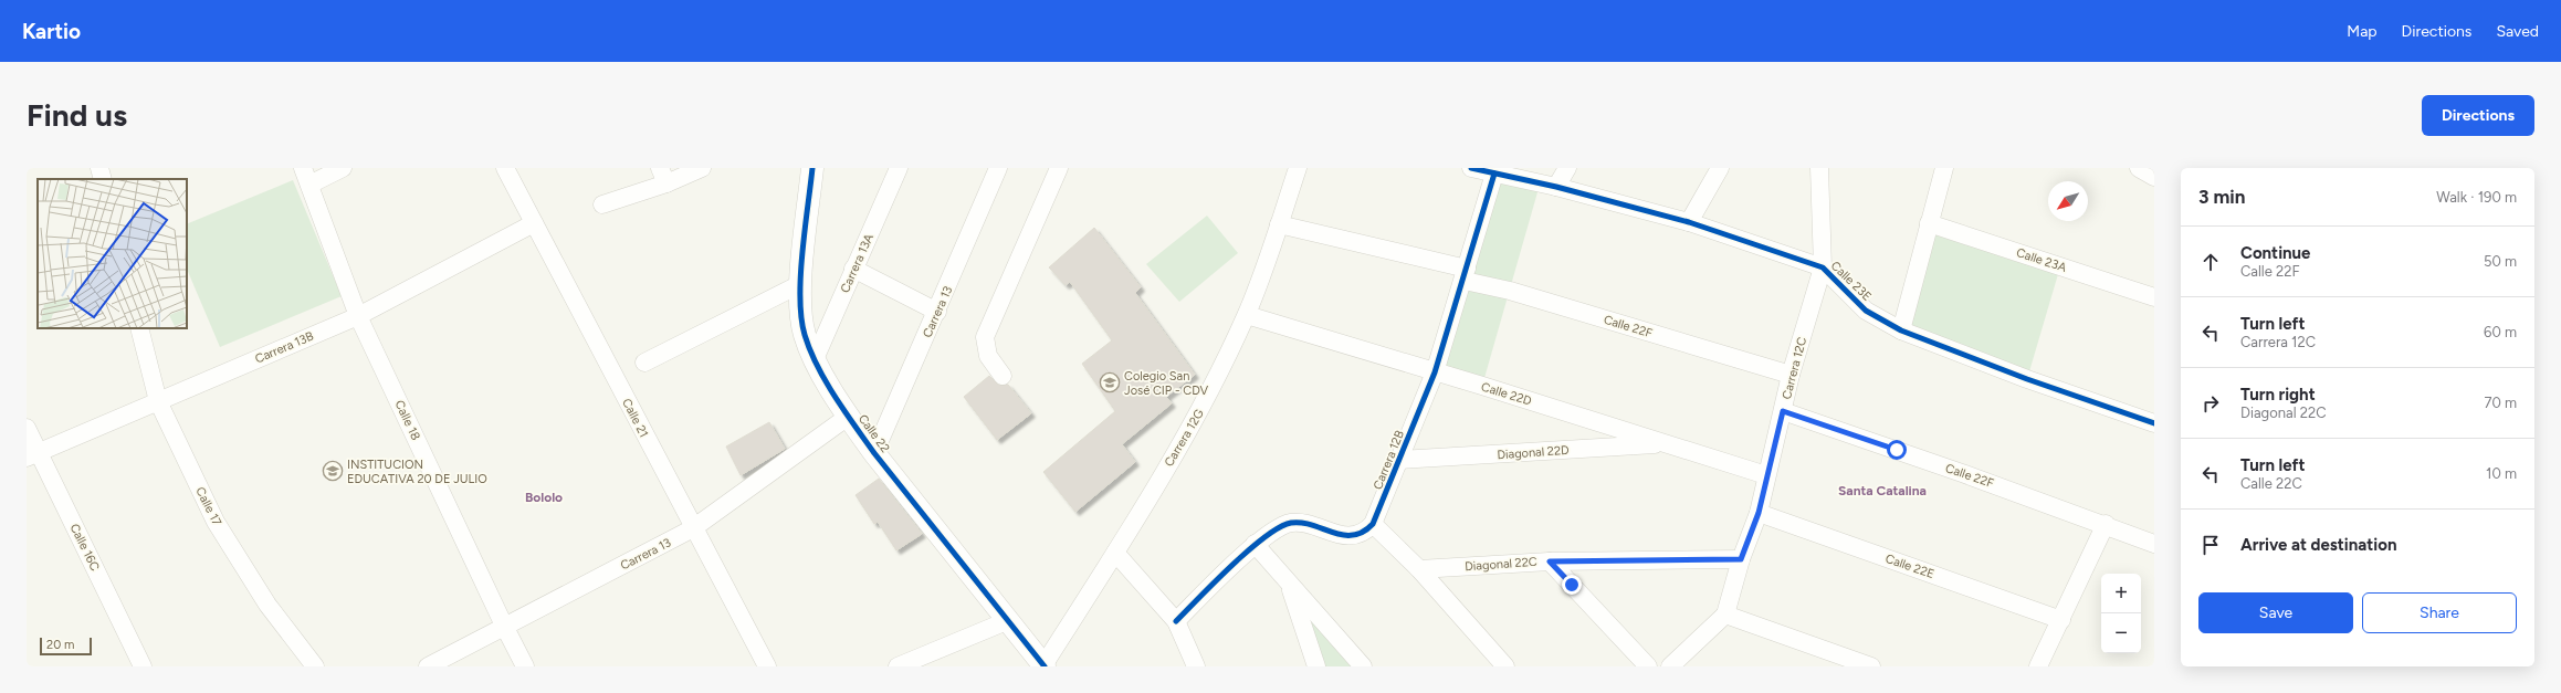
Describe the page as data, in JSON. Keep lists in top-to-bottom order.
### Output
{
  "streets": {
    "street": [
      "Calle 23A",
      "Carrera 13A",
      "Calle 23E",
      "Carrera 13",
      "Calle 22F",
      "Carrera 13B",
      "Carrera 12C",
      "Calle 22D",
      "Calle 21",
      "Calle 18",
      "Calle 22",
      "Carrera 12G",
      "Diagonal 22D",
      "Carrera 12B",
      "Calle 17",
      "Calle 16C",
      "Diagonal 22C",
      "Calle 22E"
    ]
  },
  "crossings": [
    ["Carrera 13A", "Calle 22"],
    ["Calle 23E", "Carrera 12C"],
    ["Calle 23E", "Carrera 12B"],
    ["Carrera 13", "Calle 21"],
    ["Carrera 13", "Calle 18"],
    ["Carrera 13", "Calle 22"],
    ["Calle 22F", "Carrera 12C"],
    ["Calle 22F", "Carrera 12B"],
    ["Carrera 13B", "Calle 21"],
    ["Carrera 13B", "Calle 18"],
    ["Carrera 13B", "Calle 17"],
    ["Carrera 13B", "Calle 16C"],
    ["Carrera 12C", "Calle 22D"],
    ["Carrera 12C", "Diagonal 22C"],
    ["Carrera 12C", "Calle 22E"],
    ["Calle 22D", "Carrera 12G"],
    ["Calle 22D", "Diagonal 22D"],
    ["Calle 22D", "Carrera 12B"],
    ["Calle 22", "Carrera 12G"],
    ["Diagonal 22D", "Carrera 12B"]
  ],
  "districts": ["Santa Catalina", "Bololo"],
  "places": {
    "school or university": ["Colegio San José CIP - CDV", "INSTITUCION EDUCATIVA 20 DE JULIO"]
  },
  "scale_bar": "20 m",
  "north": "bottom left",
  "page": {
    "header": "Kartio",
    "nav": ["Map", "Directions", "Saved"],
    "buttons": [
      "Directions",
      ["Save", "Share"]
    ],
    "title": "Find us",
    "heading": ["3 min", "Walk · 190 m"],
    "list": [
      ["Continue", "Calle 22F", "50 m"],
      ["Turn left", "Carrera 12C", "60 m"],
      ["Turn right", "Diagonal 22C", "70 m"],
      ["Turn left", "Calle 22C", "10 m"],
      "Arrive at destination"
    ],
    "map_buttons": ["+", "−"],
    "scale": "20 m"
  }
}
